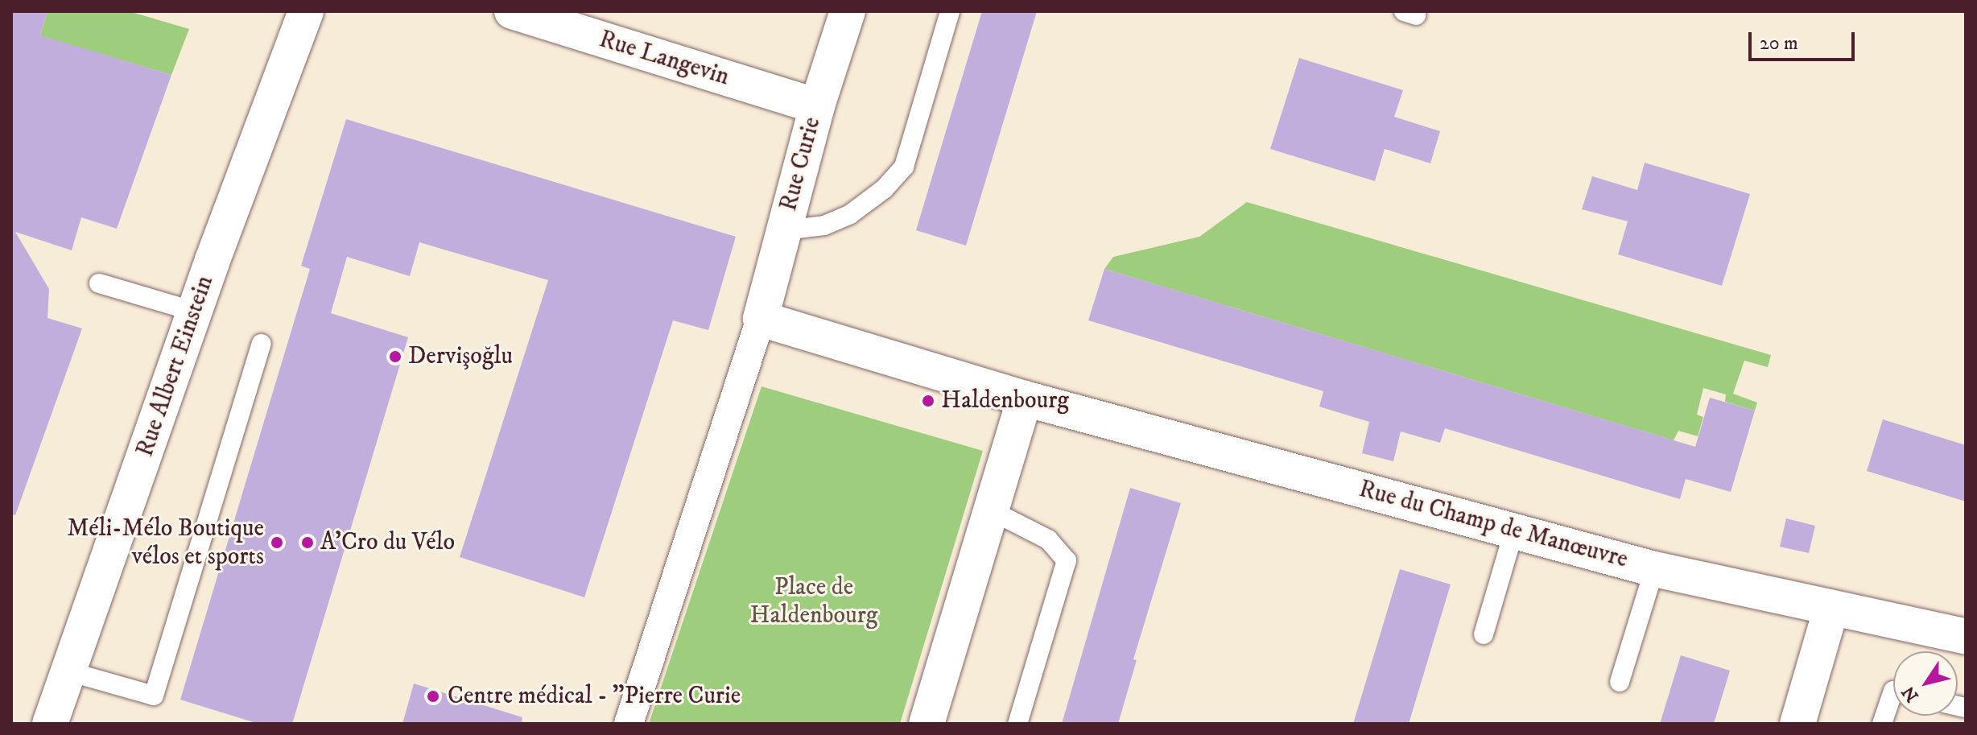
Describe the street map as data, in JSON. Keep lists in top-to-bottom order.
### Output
{
  "streets": {
    "street": [
      "Rue Langevin",
      "Rue Curie",
      "Rue Albert Einstein",
      "Rue du Champ de Manœuvre"
    ]
  },
  "crossings": [
    ["Rue Langevin", "Rue Curie"]
  ],
  "parks": ["Place de Haldenbourg"],
  "places": [
    "Dervişoğlu",
    "Haldenbourg",
    "Méli-Mélo Boutique vélos et sports",
    "A'Cro du Vélo",
    "Centre médical - \"Pierre Curie"
  ],
  "scale_bar": "20 m",
  "north": "bottom left"
}
